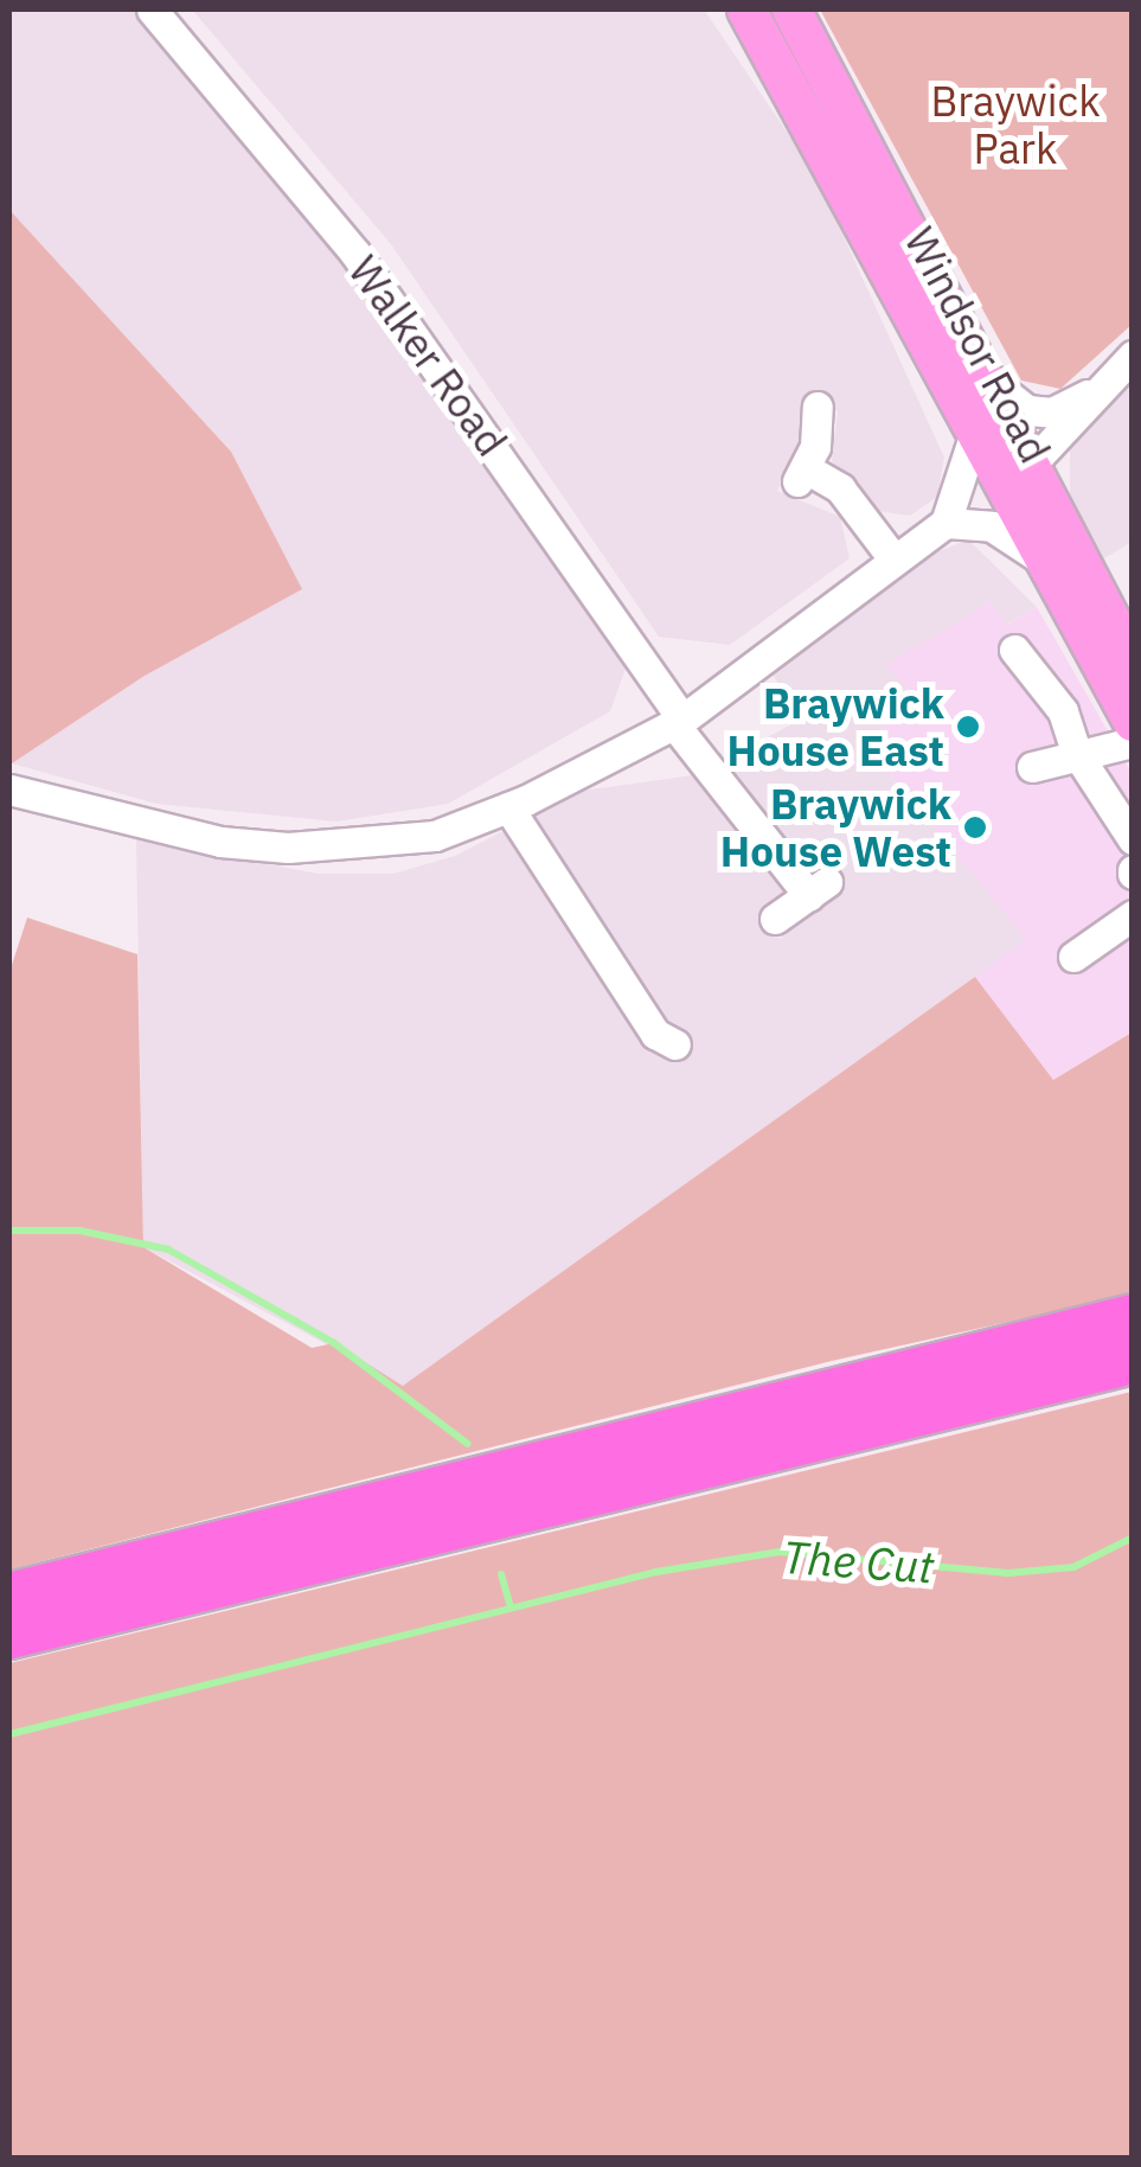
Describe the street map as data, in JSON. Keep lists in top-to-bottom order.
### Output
{
  "streets": {
    "main road": ["Windsor Road"],
    "street": ["Walker Road"]
  },
  "water": ["The Cut"],
  "parks": ["Braywick Park"],
  "places": ["Braywick House East", "Braywick House West"]
}
